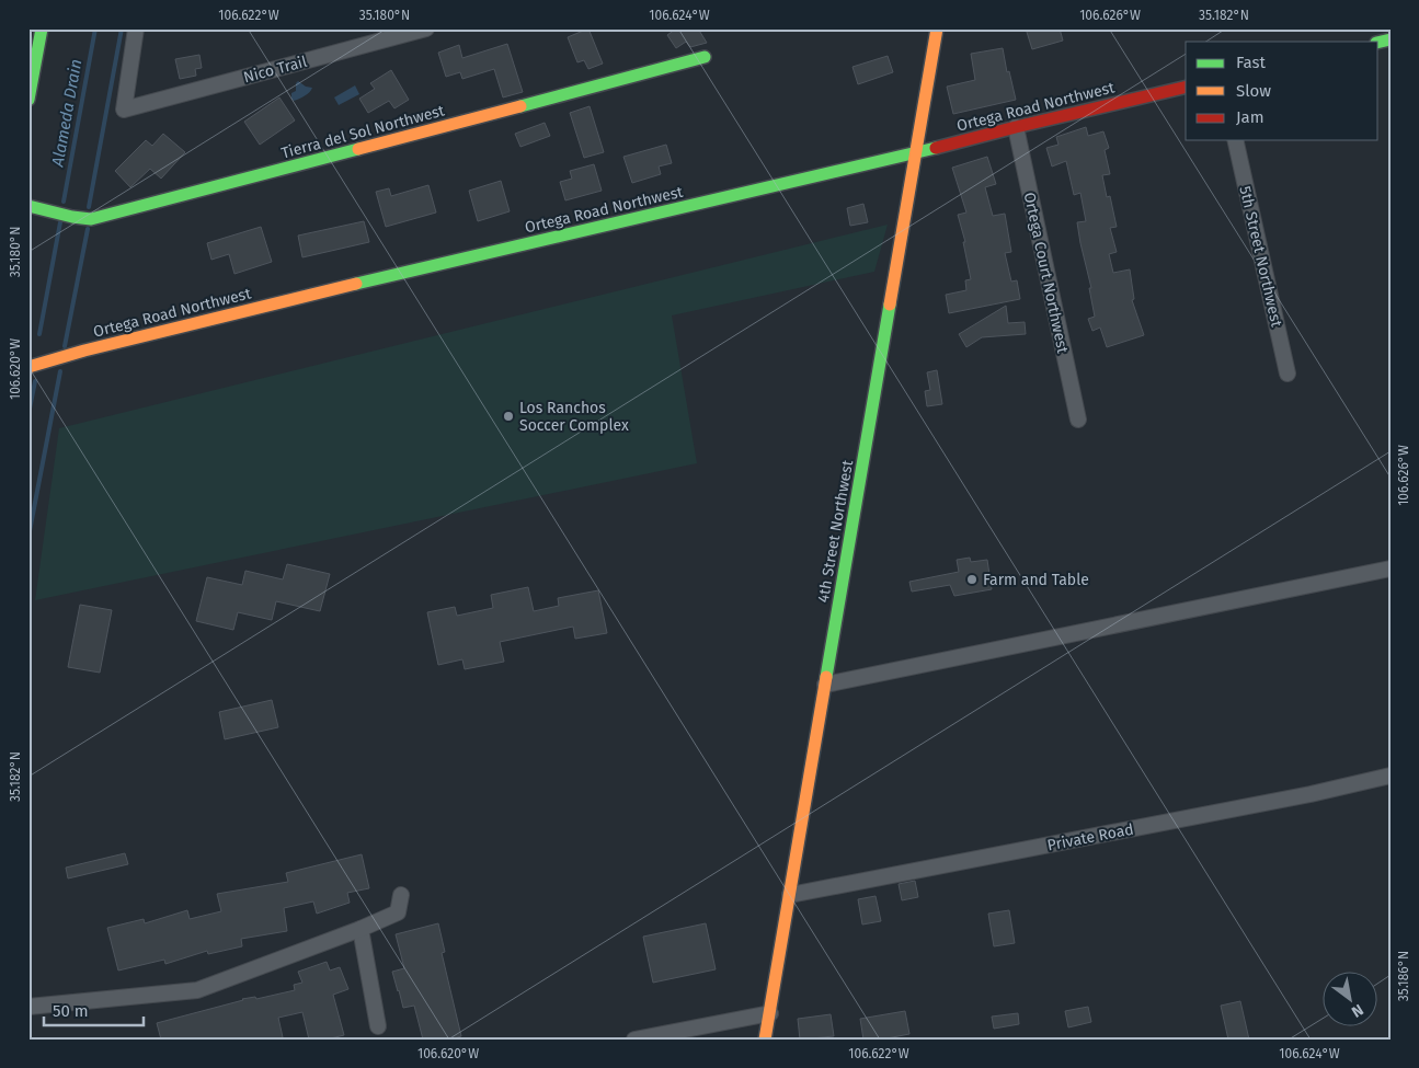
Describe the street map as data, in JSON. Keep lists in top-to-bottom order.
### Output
{
  "streets": {
    "street": [
      "Nico Trail",
      "Ortega Road Northwest",
      "Tierra del Sol Northwest",
      "5th Street Northwest",
      "Ortega Court Northwest",
      "4th Street Northwest",
      "Private Road"
    ]
  },
  "crossings": [
    ["Ortega Road Northwest", "Ortega Court Northwest"],
    ["Ortega Road Northwest", "4th Street Northwest"],
    ["4th Street Northwest", "Private Road"]
  ],
  "water": ["Alameda Drain"],
  "places": ["Los Ranchos Soccer Complex", "Farm and Table"],
  "legend": ["Fast", "Slow", "Jam"],
  "scale_bar": "50 m",
  "north": "bottom right",
  "coordinates": [
    "106.622°W",
    "35.180°N",
    "106.624°W",
    "106.626°W",
    "35.182°N",
    "106.620°W",
    "35.186°N"
  ]
}
